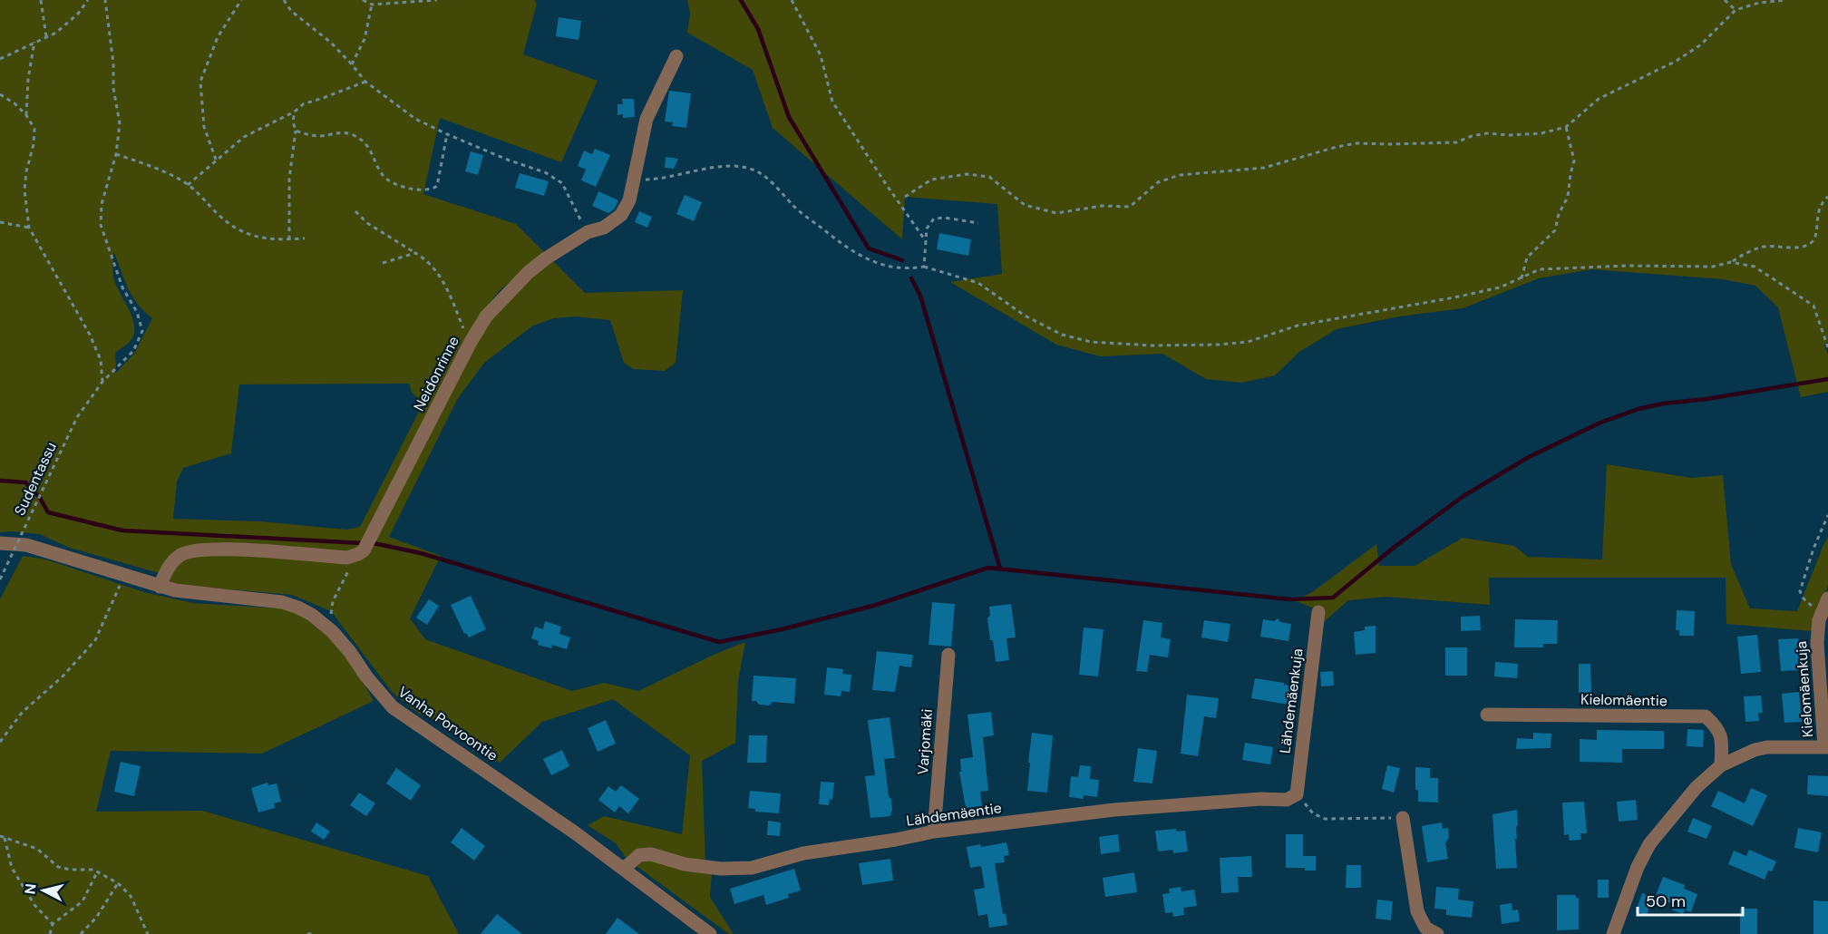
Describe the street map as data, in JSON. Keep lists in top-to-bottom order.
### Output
{
  "streets": {
    "street": [
      "Neidonrinne",
      "Kielomäenkuja",
      "Kielomäentie",
      "Lähdemäenkuja",
      "Vanha Porvoontie",
      "Varjomäki",
      "Lähdemäentie"
    ],
    "path": ["Sudentassu"]
  },
  "crossings": [
    ["Lähdemäenkuja", "Lähdemäentie"],
    ["Vanha Porvoontie", "Lähdemäentie"],
    ["Varjomäki", "Lähdemäentie"]
  ],
  "scale_bar": "50 m",
  "north": "left"
}
